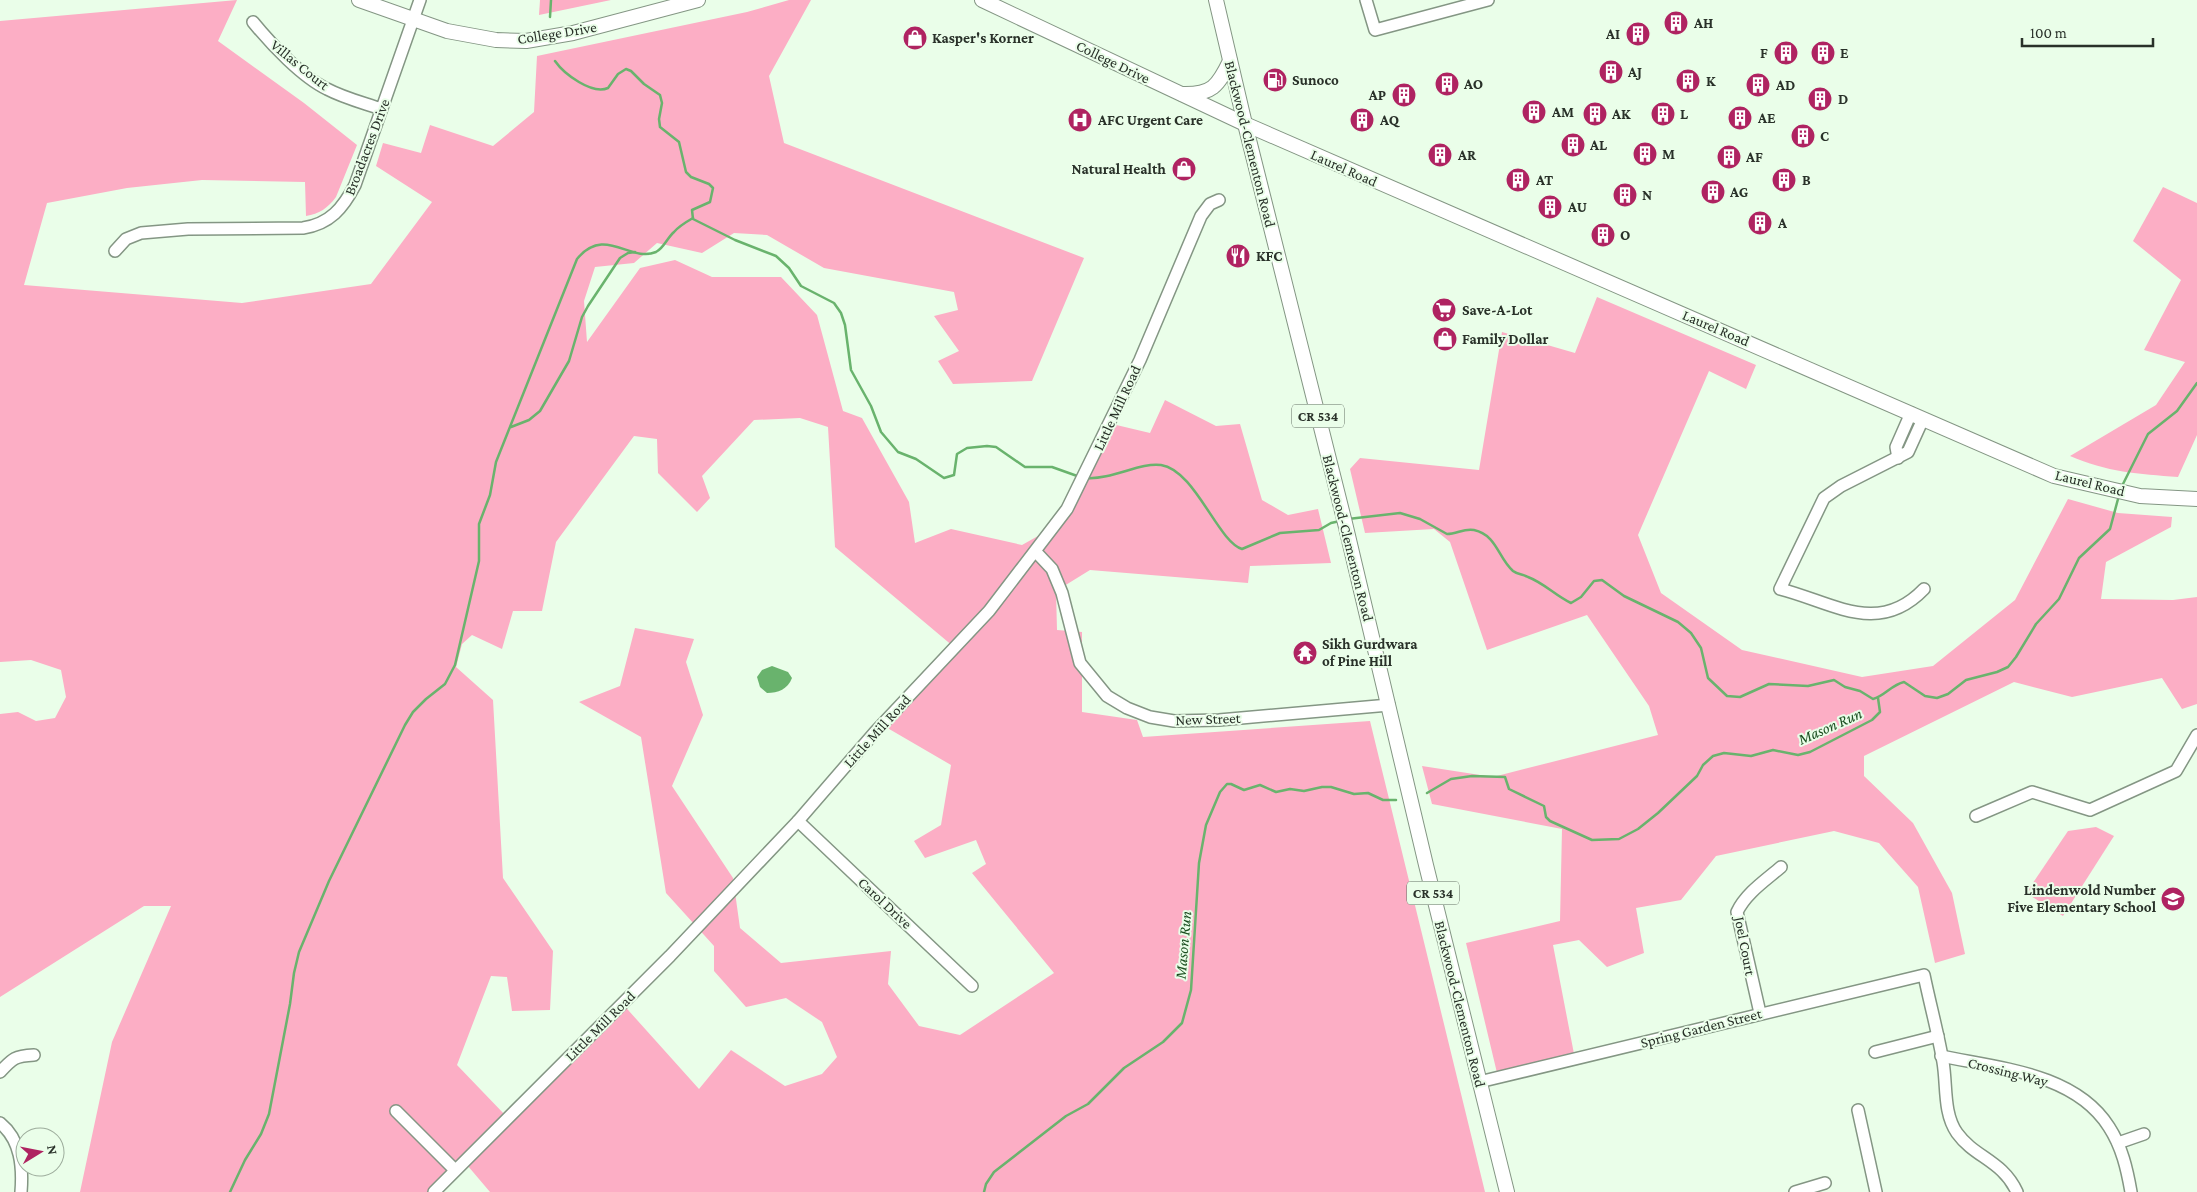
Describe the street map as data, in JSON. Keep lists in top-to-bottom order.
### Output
{
  "streets": {
    "main road": [
      "College Drive",
      "Blackwood-Clementon Road",
      "Laurel Road",
      "CR 534"
    ],
    "street": [
      "Villas Court",
      "Broadacres Drive",
      "Little Mill Road",
      "New Street",
      "Carol Drive",
      "Joel Court",
      "Spring Garden Street",
      "Crossing Way"
    ]
  },
  "crossings": [
    ["College Drive", "Blackwood-Clementon Road"],
    ["College Drive", "Broadacres Drive"],
    ["College Drive", "Laurel Road"],
    ["Villas Court", "Broadacres Drive"],
    ["Blackwood-Clementon Road", "Laurel Road"],
    ["Blackwood-Clementon Road", "New Street"],
    ["Blackwood-Clementon Road", "Spring Garden Street"],
    ["Little Mill Road", "New Street"],
    ["Little Mill Road", "Carol Drive"],
    ["Joel Court", "Spring Garden Street"]
  ],
  "water": ["Mason Run"],
  "places": {
    "building": [
      "AH",
      "AI",
      "F",
      "E",
      "AJ",
      "K",
      "AO",
      "AD",
      "AP",
      "D",
      "AM",
      "AK",
      "L",
      "AE",
      "AQ",
      "C",
      "AL",
      "M",
      "AR",
      "AF",
      "AT",
      "B",
      "AG",
      "N",
      "AU",
      "A",
      "O"
    ],
    "shop": ["Kasper's Korner", "Natural Health", "Family Dollar"],
    "fuel station": ["Sunoco"],
    "hospital": ["AFC Urgent Care"],
    "restaurant": ["KFC"],
    "supermarket": ["Save-A-Lot"],
    "temple": ["Sikh Gurdwara of Pine Hill"],
    "school or university": ["Lindenwold Number Five Elementary School"]
  },
  "scale_bar": "100 m",
  "north": "right"
}
